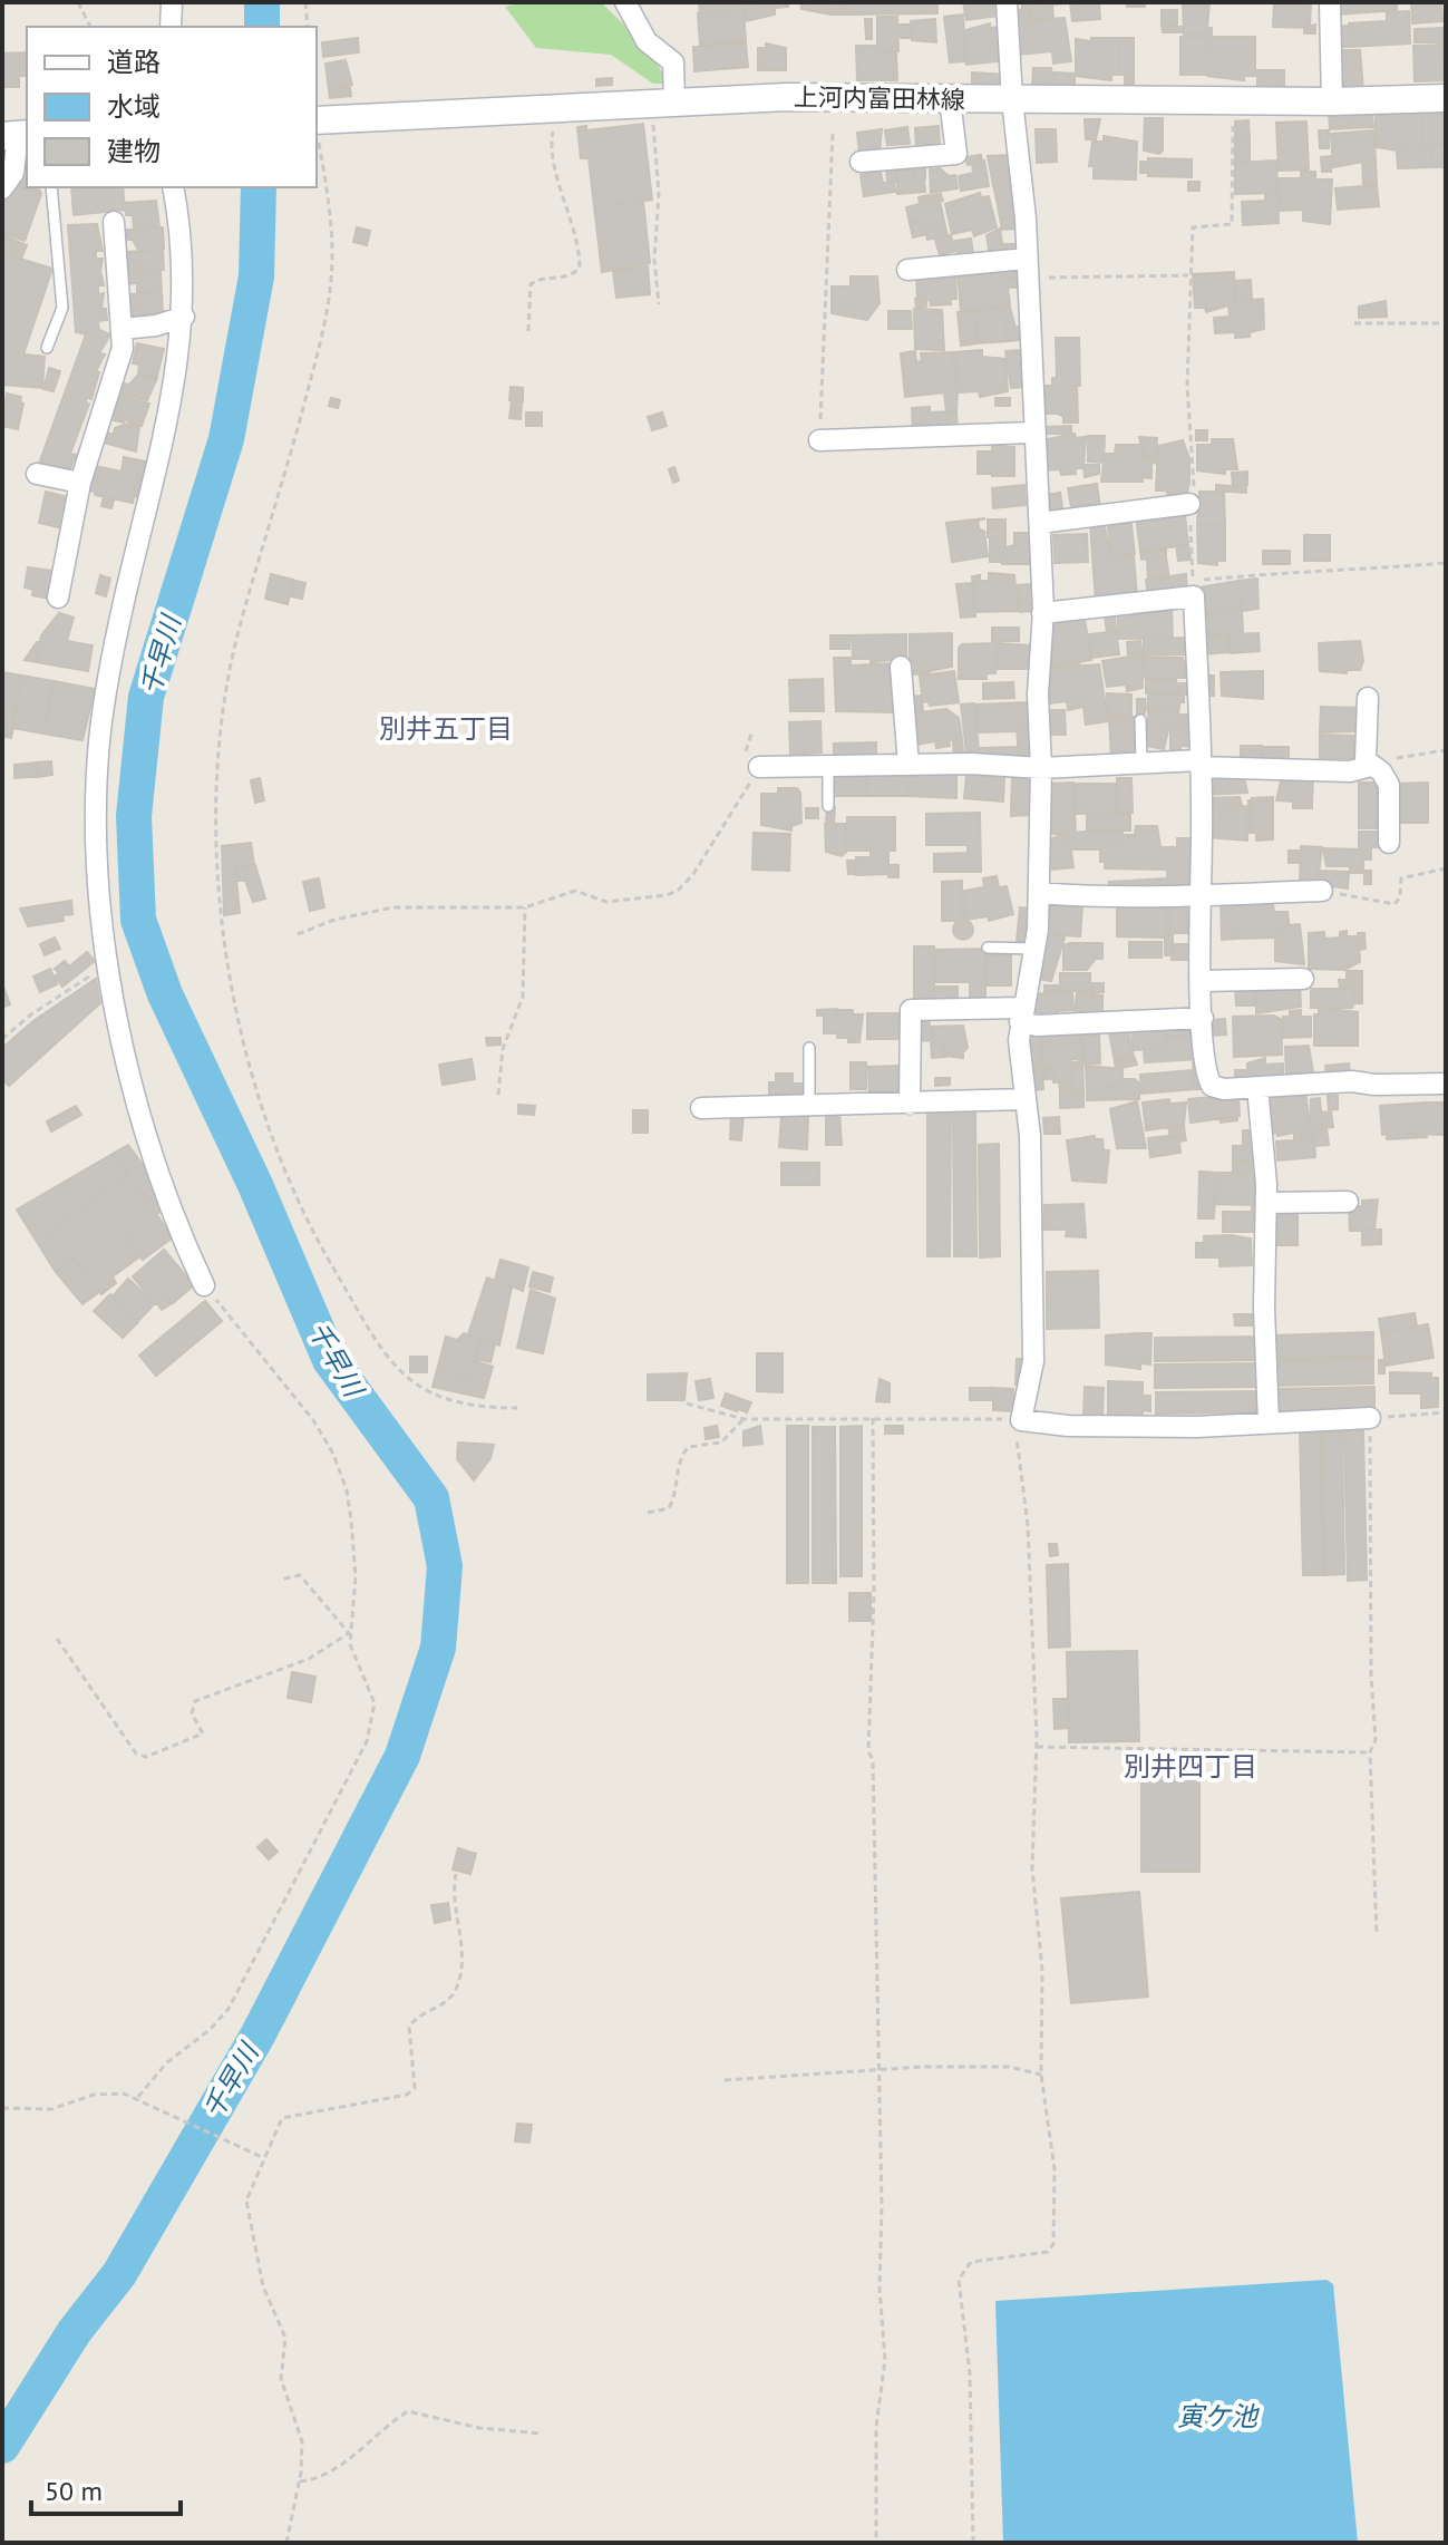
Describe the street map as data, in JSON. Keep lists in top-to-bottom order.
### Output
{
  "streets": {
    "main road": ["上河内富田林線"]
  },
  "districts": ["別井五丁目", "別井四丁目"],
  "water": ["千早川", "寅ケ池"],
  "legend": ["道路", "水域", "建物"],
  "scale_bar": "50 m"
}
